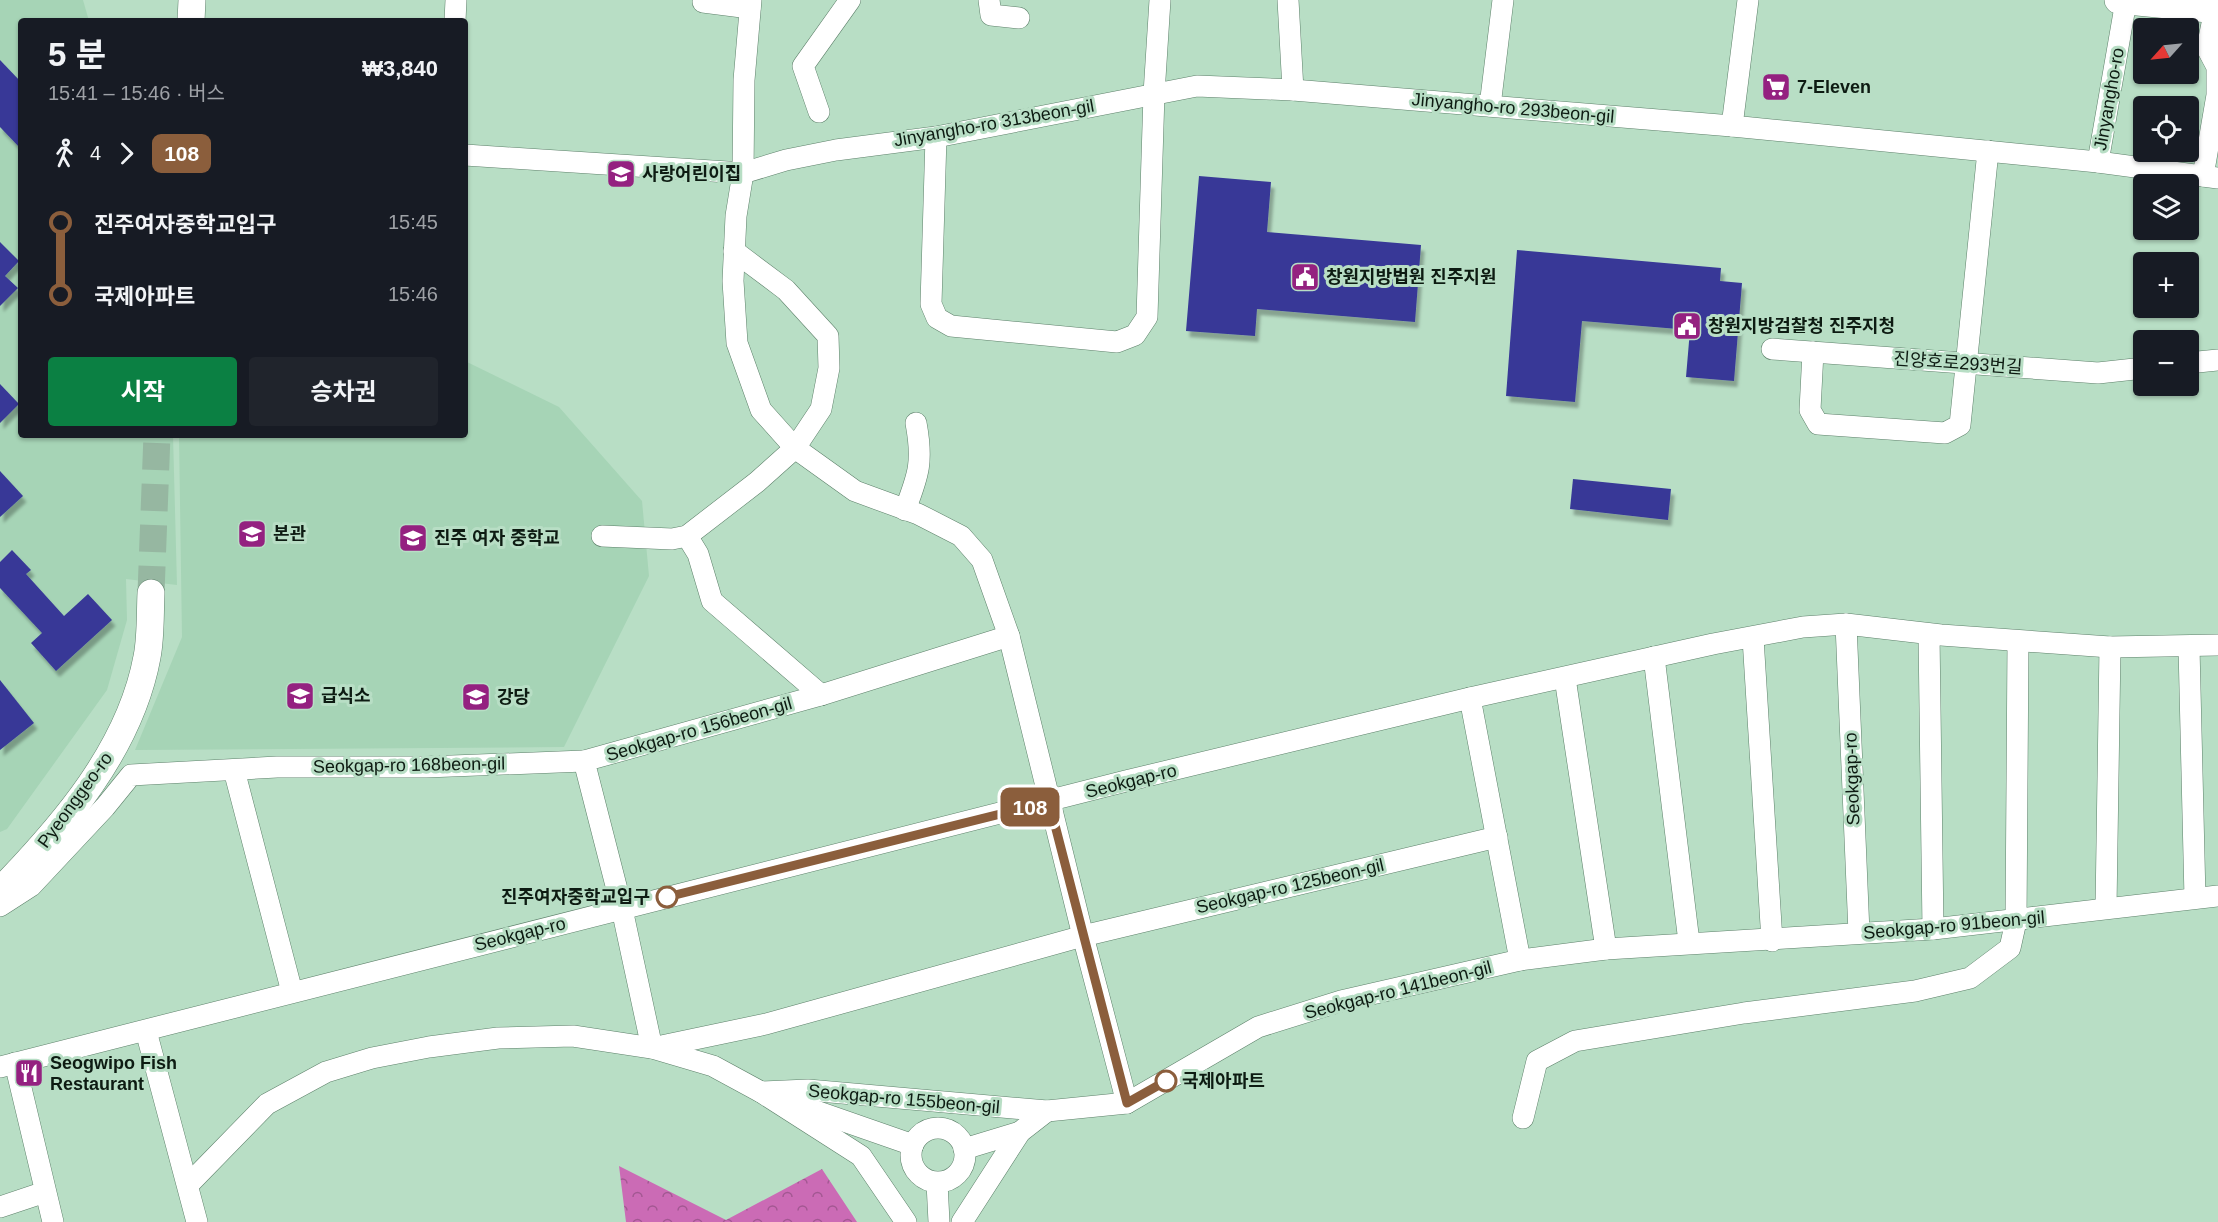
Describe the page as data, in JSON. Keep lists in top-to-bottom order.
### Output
{
  "streets": {
    "street": [
      "Jinyangho-ro",
      "Jinyangho-ro 293beon-gil",
      "Jinyangho-ro 313beon-gil",
      "진양호로293번길",
      "Seokgap-ro 156beon-gil",
      "Seokgap-ro 168beon-gil",
      "Seokgap-ro",
      "Pyeonggeo-ro",
      "Seokgap-ro 125beon-gil",
      "Seokgap-ro 91beon-gil",
      "Seokgap-ro 141beon-gil",
      "Seokgap-ro 155beon-gil"
    ]
  },
  "crossings": [
    ["Jinyangho-ro", "Jinyangho-ro 293beon-gil"],
    ["Jinyangho-ro 293beon-gil", "Jinyangho-ro 313beon-gil"],
    ["Seokgap-ro 156beon-gil", "Seokgap-ro 168beon-gil"],
    ["Seokgap-ro 156beon-gil", "Seokgap-ro"],
    ["Seokgap-ro 168beon-gil", "Pyeonggeo-ro"],
    ["Seokgap-ro", "Seokgap-ro 91beon-gil"],
    ["Seokgap-ro 125beon-gil", "Seokgap-ro 155beon-gil"],
    ["Seokgap-ro 91beon-gil", "Seokgap-ro 141beon-gil"],
    ["Seokgap-ro 141beon-gil", "Seokgap-ro 155beon-gil"]
  ],
  "places": {
    "supermarket": ["7-Eleven"],
    "school or university": [
      "사랑어린이집",
      "본관",
      "진주 여자 중학교",
      "급식소",
      "강당"
    ],
    "public building": ["창원지방법원 진주지원", "창원지방검찰청 진주지청"],
    "other": ["진주여자중학교입구", "국제아파트"],
    "restaurant": ["Seogwipo Fish Restaurant"]
  },
  "lines": ["bus line 108"],
  "north": "bottom left",
  "page": {
    "on_map": "108",
    "map_buttons": ["+", "−"],
    "heading": ["5 분", "15:41 – 15:46 · 버스", "₩3,840"],
    "legs": ["4", "108"],
    "list": [
      {
        "name": "진주여자중학교입구",
        "value": "15:45"
      },
      {
        "name": "국제아파트",
        "value": "15:46"
      }
    ],
    "buttons": ["시작", "승차권"]
  }
}
